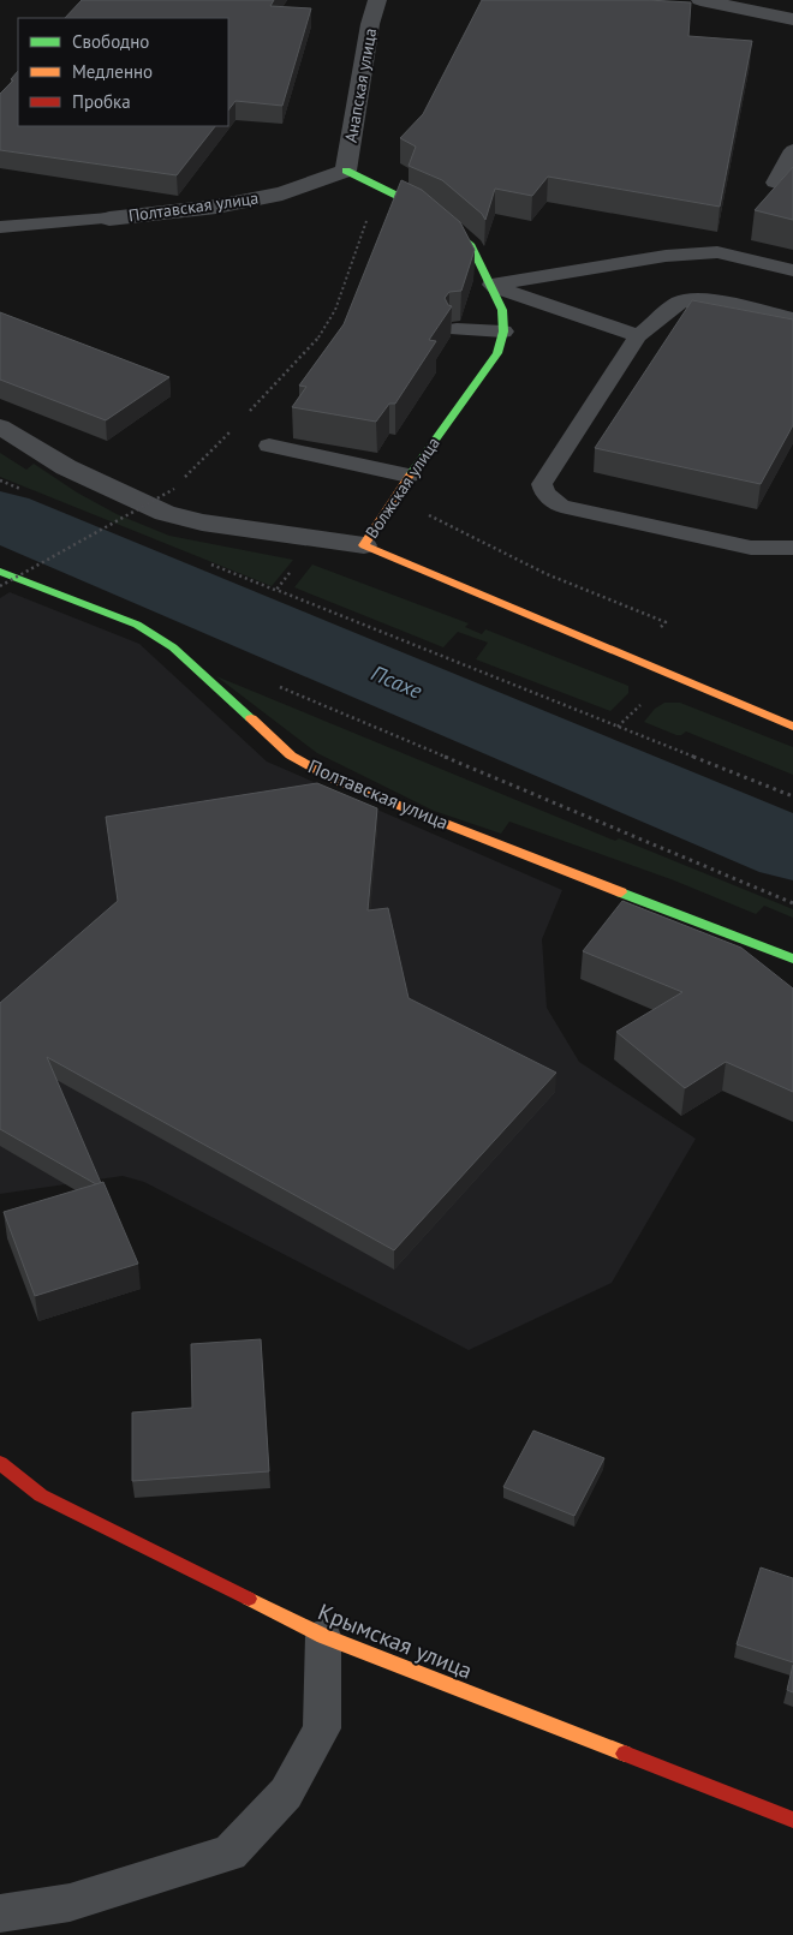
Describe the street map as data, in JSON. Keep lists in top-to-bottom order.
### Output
{
  "streets": {
    "street": [
      "Анапская улица",
      "Полтавская улица",
      "Волжская улица",
      "Крымская улица"
    ]
  },
  "crossings": [
    ["Анапская улица", "Полтавская улица"],
    ["Анапская улица", "Волжская улица"],
    ["Полтавская улица", "Волжская улица"]
  ],
  "water": ["Псахе"],
  "legend": ["Свободно", "Медленно", "Пробка"]
}
